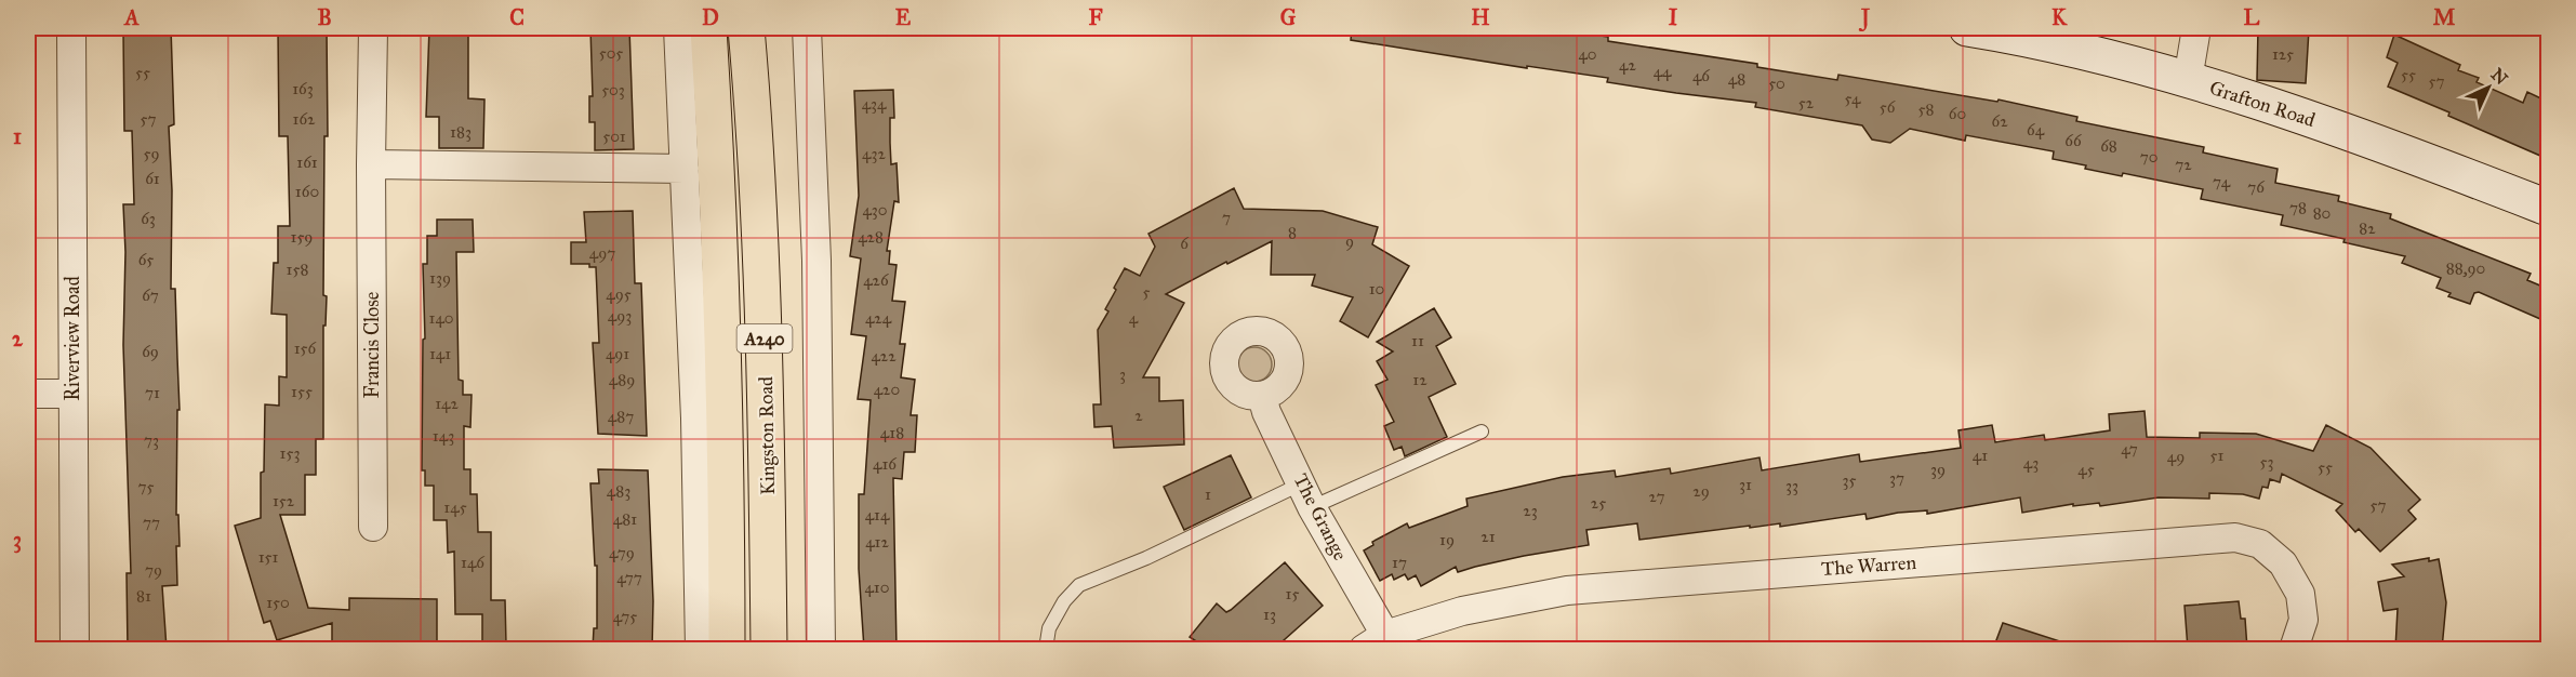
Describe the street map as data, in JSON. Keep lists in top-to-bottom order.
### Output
{
  "streets": {
    "highway": ["A240", "Kingston Road"],
    "street": [
      "Grafton Road",
      "Riverview Road",
      "Francis Close",
      "The Grange",
      "The Warren"
    ]
  },
  "crossings": [
    ["The Grange", "The Warren"]
  ],
  "house_numbers": [
    "505",
    "40",
    "125",
    "42",
    "44",
    "55",
    "55",
    "46",
    "48",
    "57",
    "50",
    "163",
    "503",
    "54",
    "52",
    "434",
    "56",
    "58",
    "60",
    "57",
    "162",
    "62",
    "64",
    "183",
    "501",
    "66",
    "68",
    "59",
    "432",
    "70",
    "161",
    "72",
    "61",
    "74",
    "76",
    "160",
    "78",
    "430",
    "80",
    "7",
    "63",
    "82",
    "8",
    "159",
    "428",
    "9",
    "6",
    "497",
    "65",
    "88,90",
    "158",
    "139",
    "426",
    "10",
    "5",
    "495",
    "67",
    "493",
    "140",
    "424",
    "4",
    "11",
    "156",
    "69",
    "141",
    "491",
    "422",
    "3",
    "489",
    "12",
    "420",
    "155",
    "71",
    "142",
    "2",
    "487",
    "418",
    "143",
    "73",
    "47",
    "153",
    "41",
    "51",
    "49",
    "53",
    "43",
    "416",
    "55",
    "39",
    "45",
    "37",
    "35",
    "31",
    "33",
    "75",
    "483",
    "29",
    "1",
    "27",
    "152",
    "25",
    "57",
    "145",
    "23",
    "414",
    "481",
    "77",
    "21",
    "19",
    "412",
    "479",
    "151",
    "146",
    "17",
    "79",
    "477",
    "410",
    "15",
    "81",
    "150",
    "13",
    "475"
  ],
  "north": "top right",
  "grid": {
    "columns": [
      "A",
      "B",
      "C",
      "D",
      "E",
      "F",
      "G",
      "H",
      "I",
      "J",
      "K",
      "L",
      "M"
    ],
    "rows": ["1", "2", "3"]
  }
}
